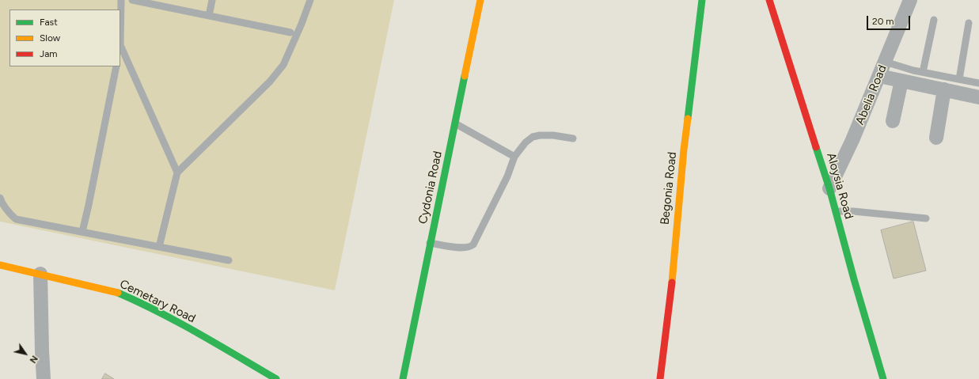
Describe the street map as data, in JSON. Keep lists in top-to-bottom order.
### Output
{
  "streets": {
    "street": [
      "Abelia Road",
      "Aloysia Road",
      "Cydonia Road",
      "Begonia Road",
      "Cemetary Road"
    ]
  },
  "crossings": [
    ["Abelia Road", "Aloysia Road"]
  ],
  "legend": ["Fast", "Slow", "Jam"],
  "scale_bar": "20 m",
  "north": "bottom right"
}
